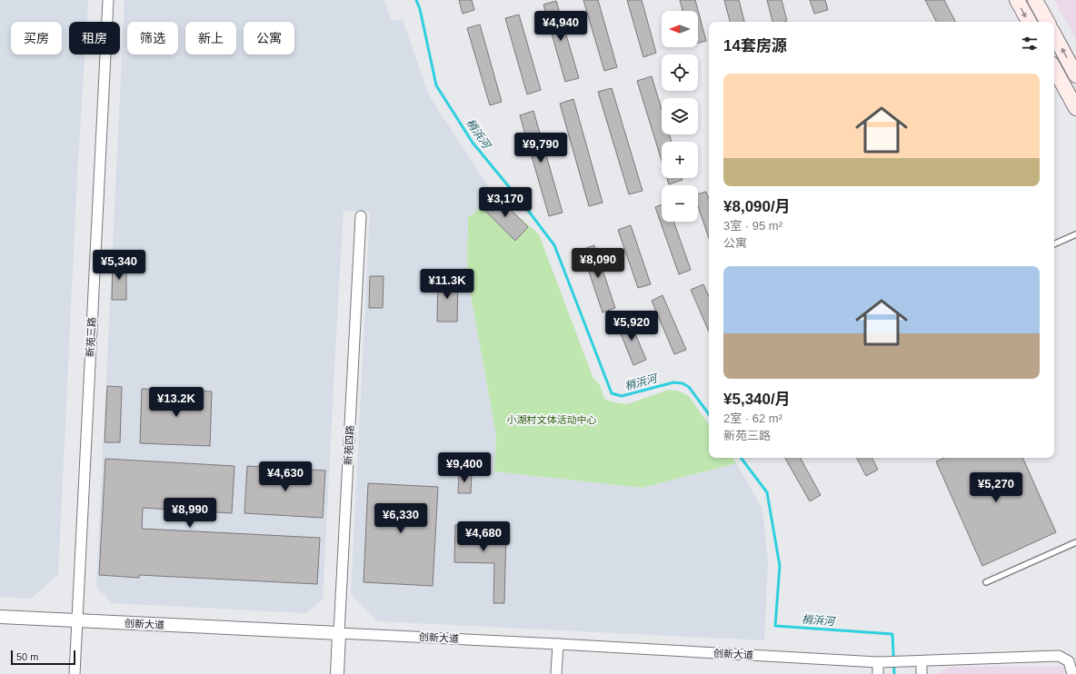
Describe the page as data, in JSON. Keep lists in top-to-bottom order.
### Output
{
  "streets": {
    "street": ["新苑三路", "新苑四路", "创新大道"]
  },
  "crossings": [
    ["新苑三路", "创新大道"],
    ["新苑四路", "创新大道"]
  ],
  "water": ["梢浜河"],
  "parks": ["小湖村文体活动中心"],
  "scale_bar": "50 m",
  "north": "left",
  "page": {
    "map_buttons": ["+", "−"],
    "price": [
      "¥4,940",
      "¥9,790",
      "¥3,170",
      "¥8,090",
      "¥5,340",
      "¥11.3K",
      "¥5,920",
      "¥13.2K",
      "¥9,400",
      "¥4,630",
      "¥5,270",
      "¥8,990",
      "¥6,330",
      "¥4,680"
    ],
    "chip": [
      "买房",
      "租房",
      "筛选",
      "新上",
      "公寓"
    ],
    "heading": "14套房源",
    "list": [
      {
        "name": "¥8,090/月",
        "note": "3室 · 95 m² · 公寓"
      },
      {
        "name": "¥5,340/月",
        "note": "2室 · 62 m² · 新苑三路"
      }
    ],
    "scale": "50 m"
  }
}
